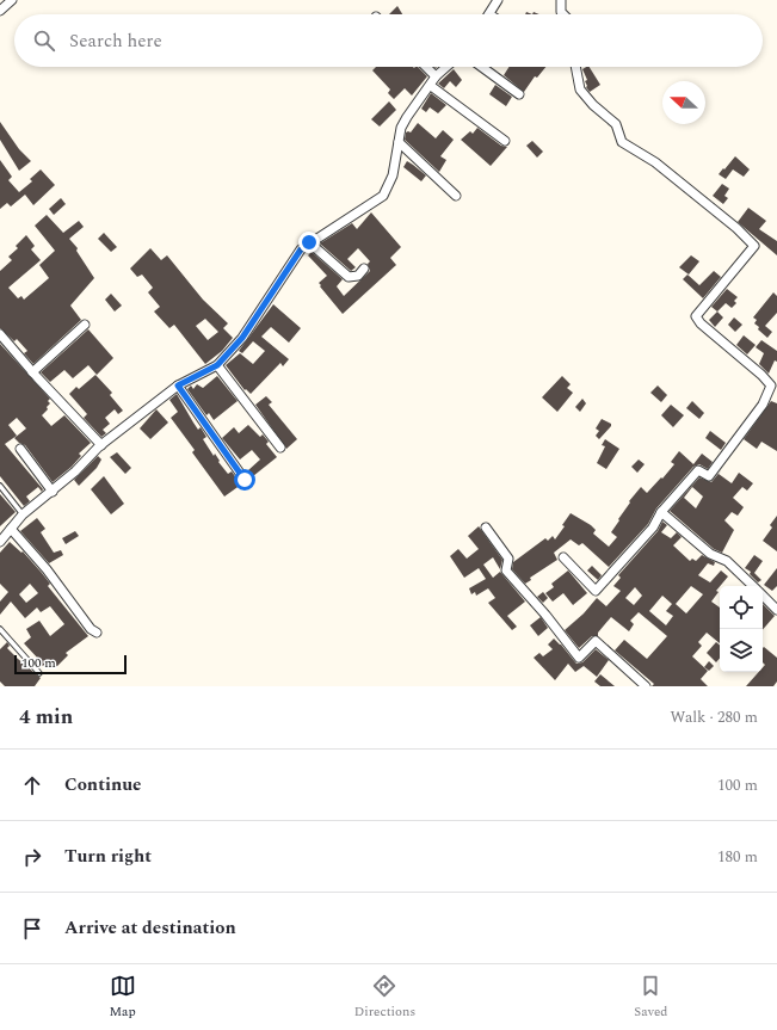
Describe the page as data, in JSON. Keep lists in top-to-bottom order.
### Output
{
  "scale_bar": "100 m",
  "north": "left",
  "page": {
    "search": "Search here",
    "scale": "100 m",
    "heading": ["4 min", "Walk · 280 m"],
    "list": [
      ["Continue", "100 m"],
      ["Turn right", "180 m"],
      "Arrive at destination"
    ],
    "nav": ["Map", "Directions", "Saved"]
  }
}
